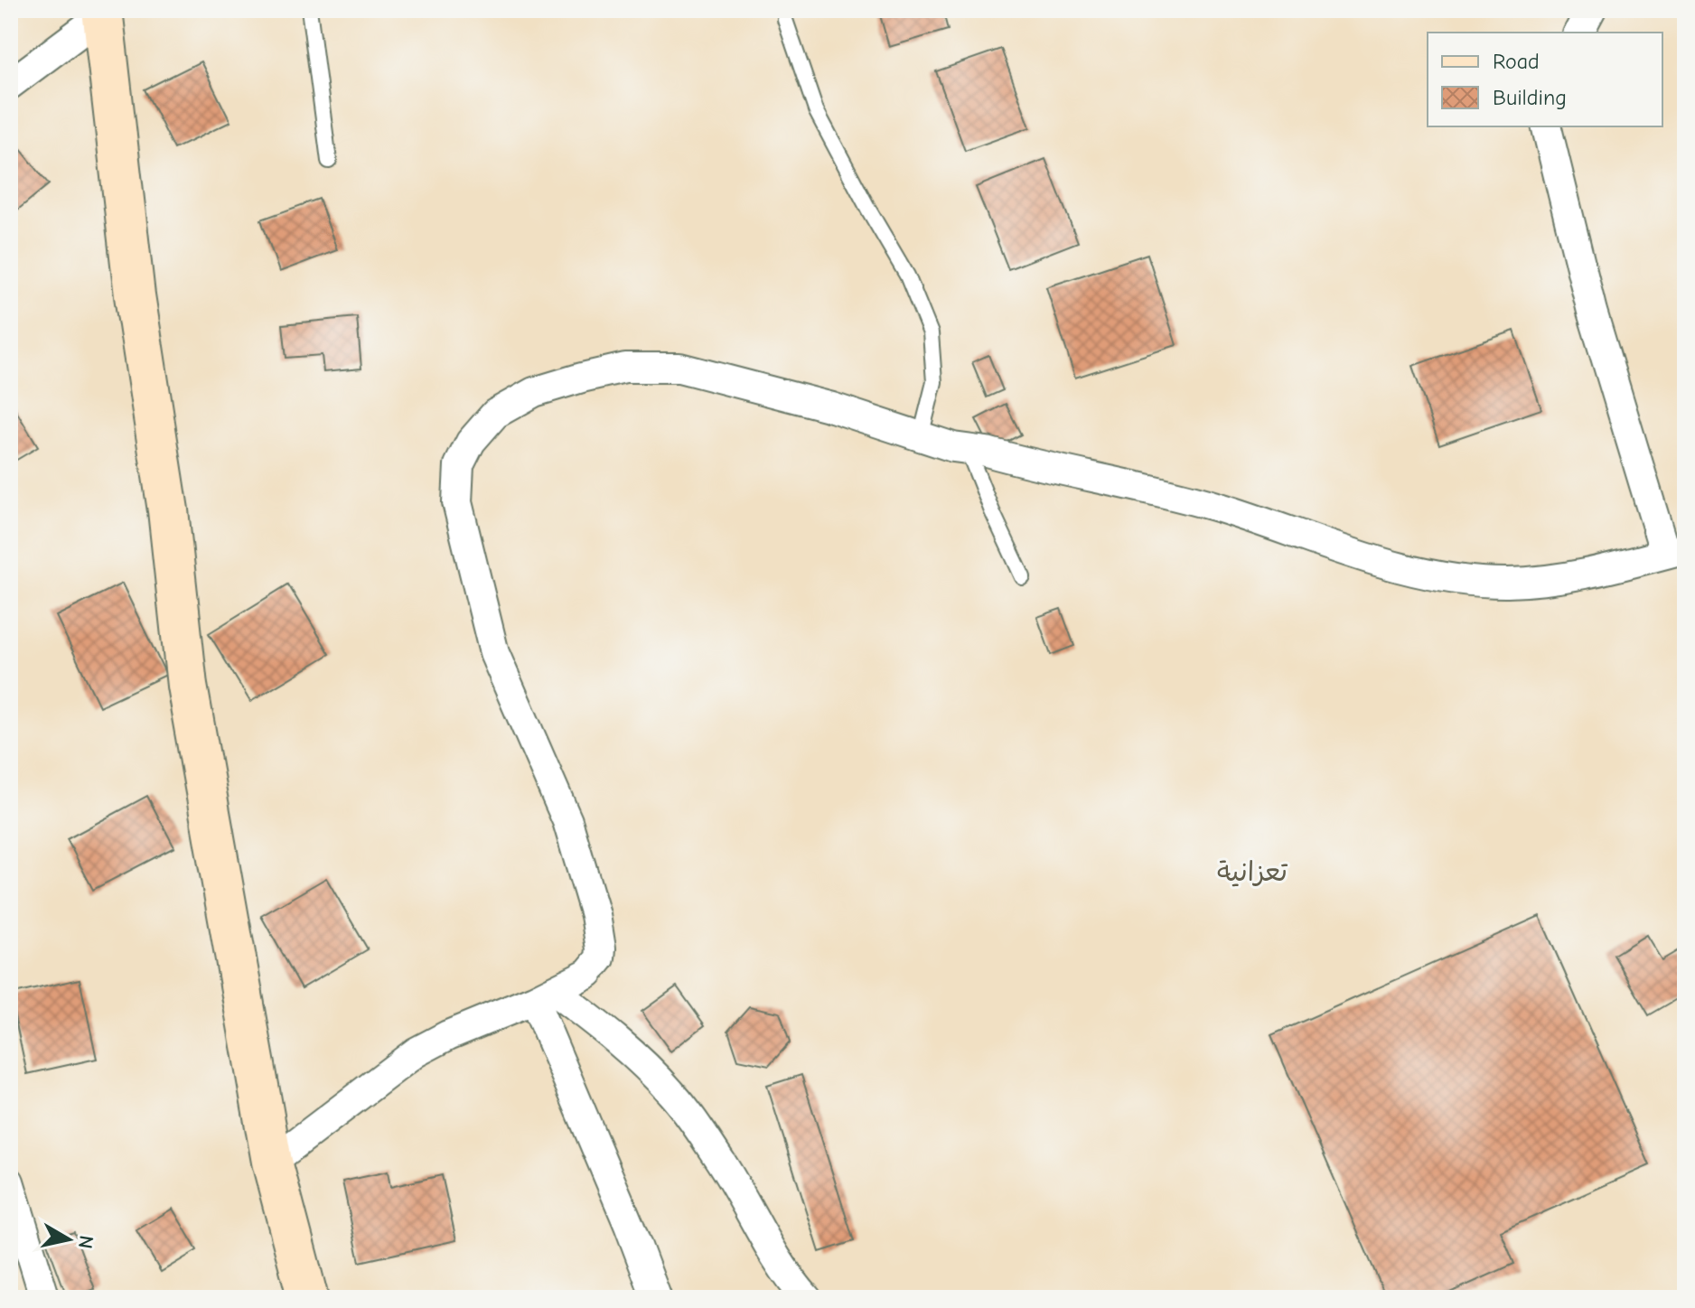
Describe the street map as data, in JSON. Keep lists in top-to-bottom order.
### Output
{
  "districts": ["تعزانية"],
  "legend": ["Road", "Building"],
  "north": "right"
}
